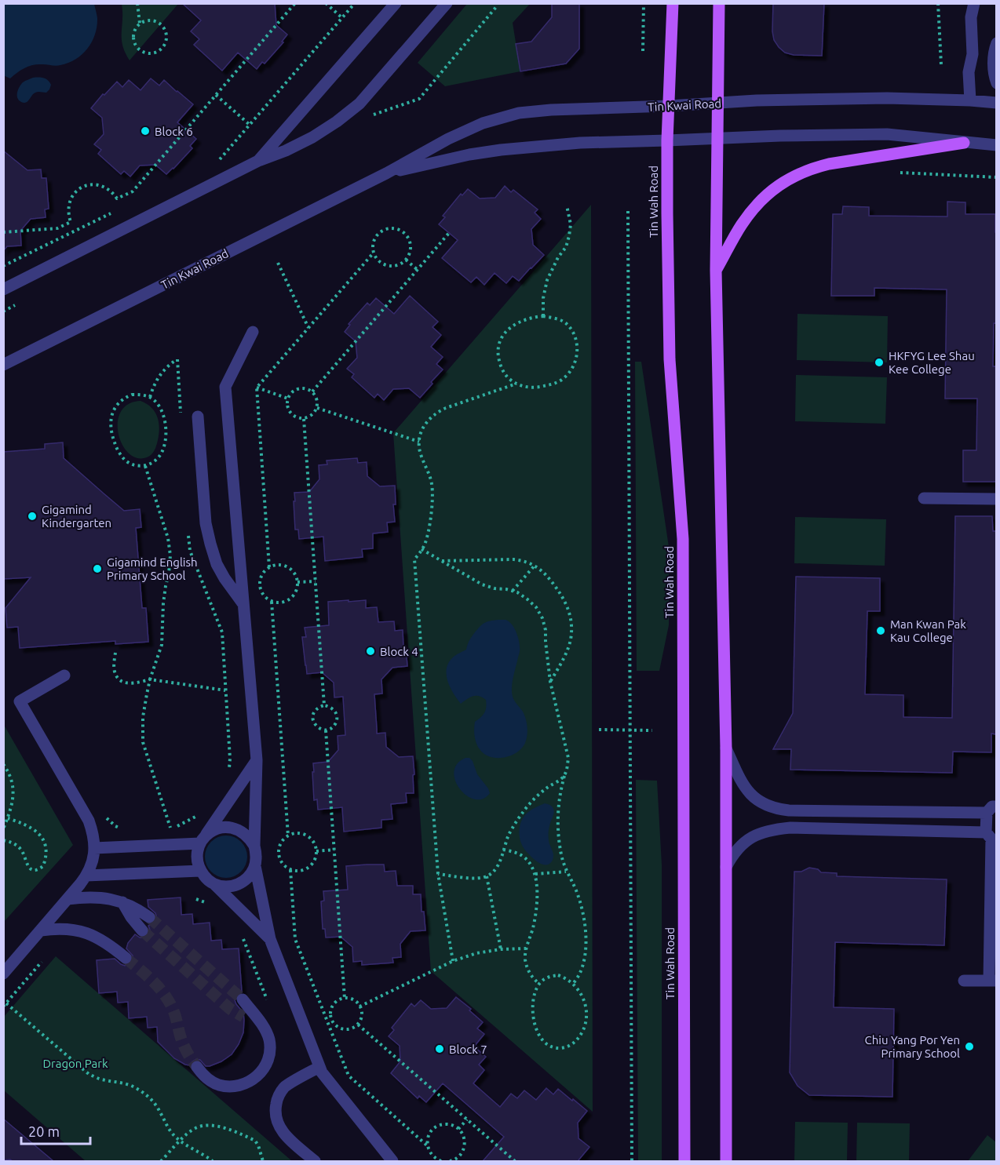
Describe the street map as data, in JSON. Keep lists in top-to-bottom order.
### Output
{
  "streets": {
    "main road": ["Tin Wah Road"],
    "street": ["Tin Kwai Road"]
  },
  "crossings": [
    ["Tin Kwai Road", "Tin Wah Road"]
  ],
  "parks": ["Dragon Park"],
  "places": [
    "Block 6",
    "HKFYG Lee Shau Kee College",
    "Gigamind Kindergarten",
    "Gigamind English Primary School",
    "Man Kwan Pak Kau College",
    "Block 4",
    "Chiu Yang Por Yen Primary School",
    "Block 7"
  ],
  "scale_bar": "20 m"
}
